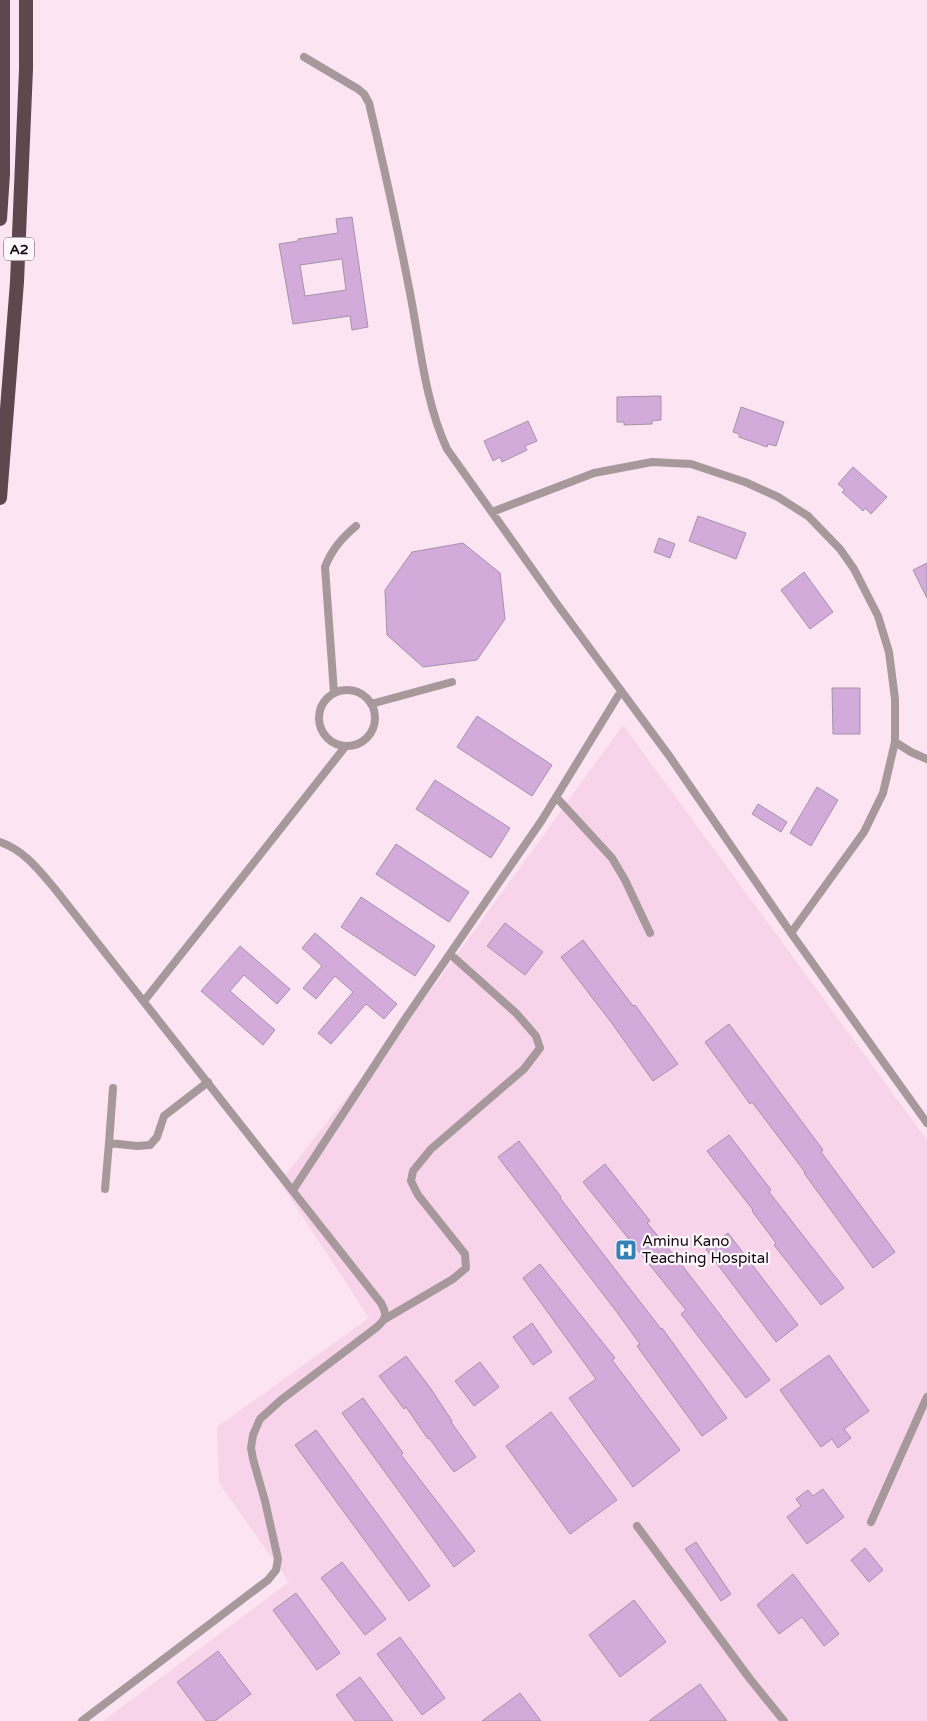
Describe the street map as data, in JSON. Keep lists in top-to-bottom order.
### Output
{
  "streets": {
    "highway": ["A2"]
  },
  "places": {
    "hospital": ["Aminu Kano Teaching Hospital"]
  }
}
